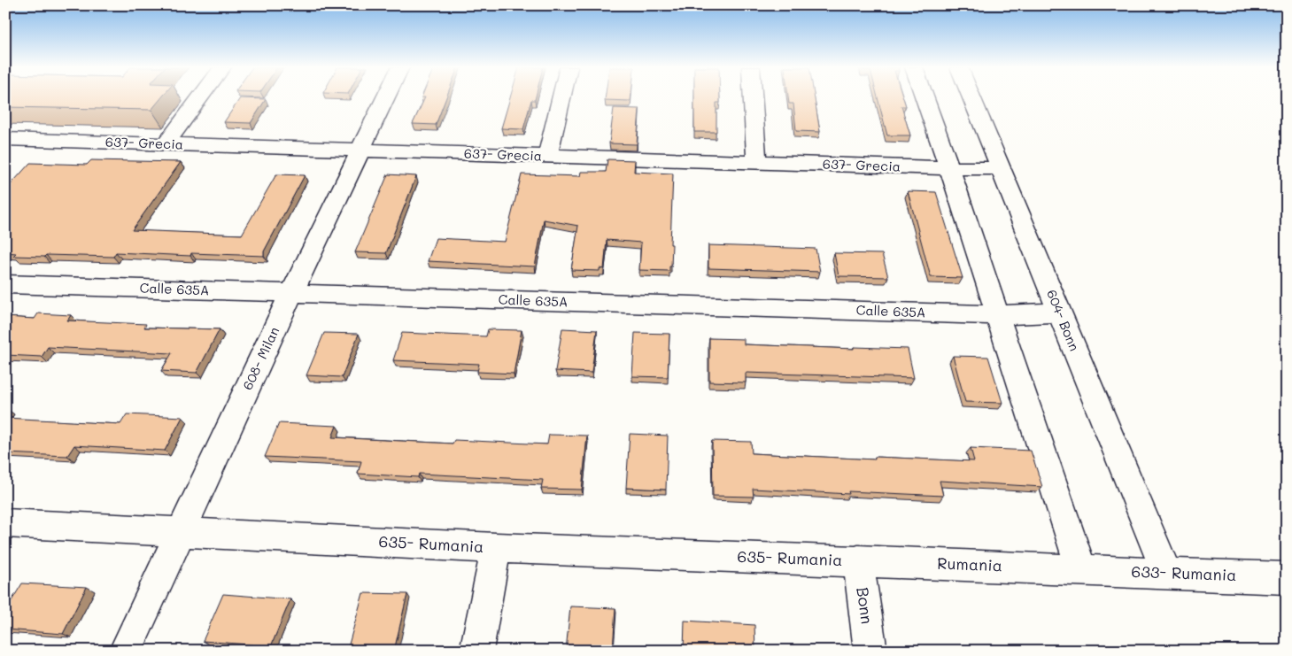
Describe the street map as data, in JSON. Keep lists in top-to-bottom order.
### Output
{
  "streets": {
    "street": [
      "637- Grecia",
      "Calle 635A",
      "604- Bonn",
      "608- Milan",
      "635- Rumania",
      "Rumania",
      "633- Rumania",
      "Bonn"
    ]
  },
  "crossings": [
    ["637- Grecia", "604- Bonn"],
    ["637- Grecia", "608- Milan"],
    ["Calle 635A", "604- Bonn"],
    ["Calle 635A", "608- Milan"],
    ["604- Bonn", "633- Rumania"],
    ["608- Milan", "635- Rumania"],
    ["635- Rumania", "Rumania"],
    ["635- Rumania", "Bonn"],
    ["Rumania", "633- Rumania"],
    ["Rumania", "Bonn"]
  ]
}
